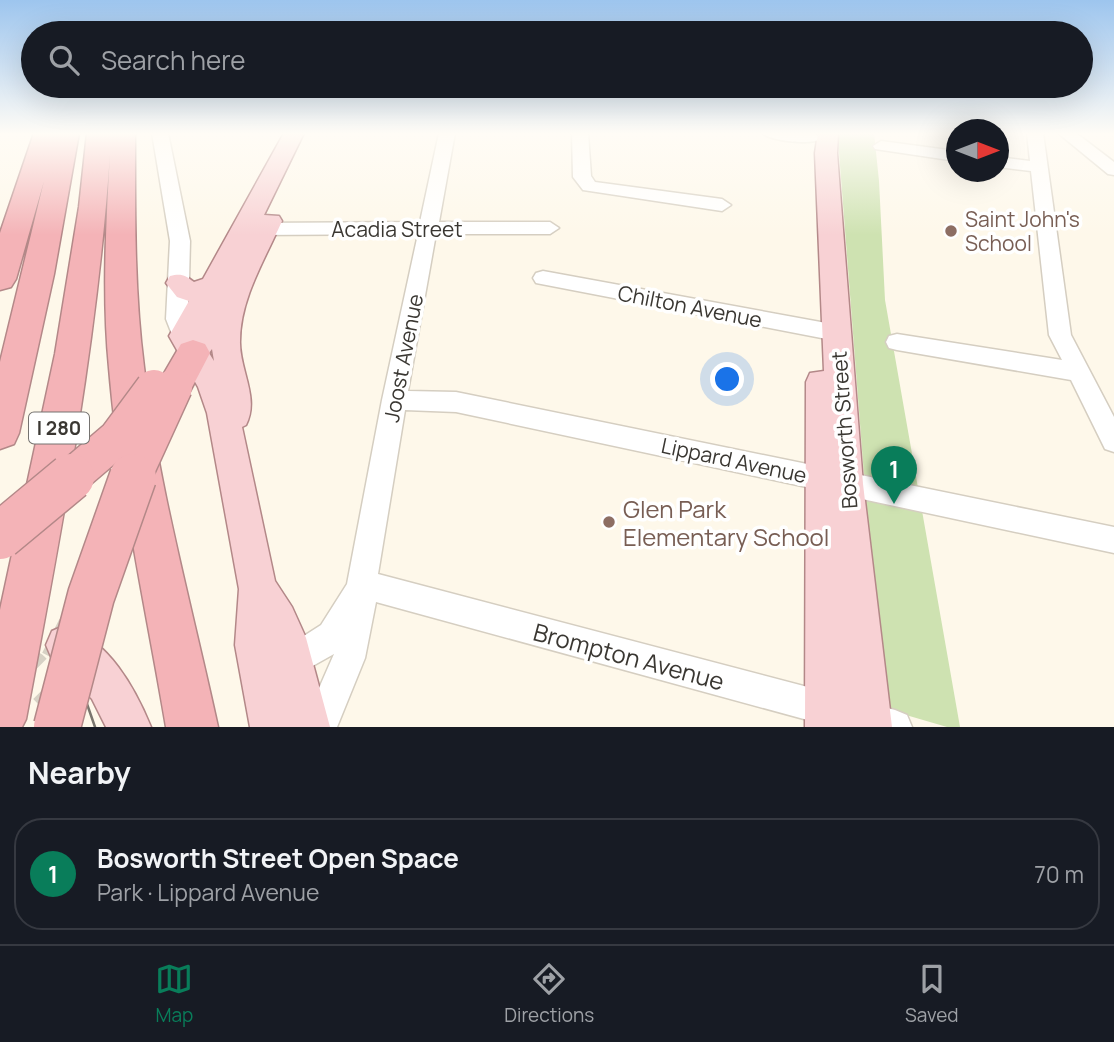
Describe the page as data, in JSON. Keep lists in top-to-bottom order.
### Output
{
  "streets": {
    "highway": ["I 280"],
    "main road": ["Bosworth Street"],
    "street": [
      "Acadia Street",
      "Chilton Avenue",
      "Joost Avenue",
      "Lippard Avenue",
      "Brompton Avenue"
    ]
  },
  "crossings": [
    ["Acadia Street", "Joost Avenue"],
    ["Chilton Avenue", "Bosworth Street"],
    ["Joost Avenue", "Lippard Avenue"],
    ["Joost Avenue", "Brompton Avenue"],
    ["Bosworth Street", "Lippard Avenue"],
    ["Bosworth Street", "Brompton Avenue"]
  ],
  "places": ["Saint John's School", "Glen Park Elementary School"],
  "north": "right",
  "page": {
    "search": "Search here",
    "pins": "1",
    "heading": "Nearby",
    "list": [
      {
        "mark": "1",
        "name": "Bosworth Street Open Space",
        "note": "Park · Lippard Avenue",
        "value": "70 m"
      }
    ],
    "nav": ["Map", "Directions", "Saved"]
  }
}
